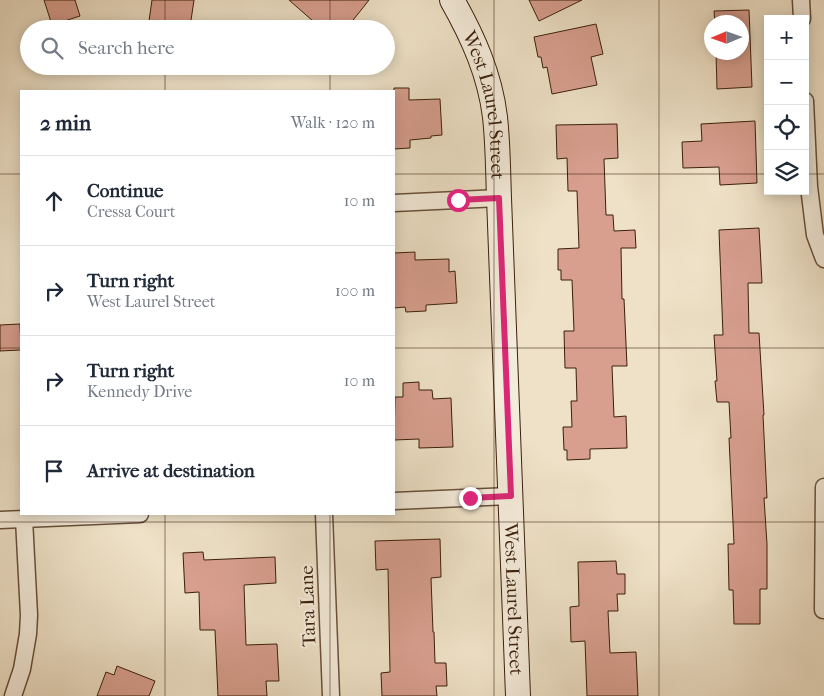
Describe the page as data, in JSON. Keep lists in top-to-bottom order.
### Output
{
  "streets": {
    "street": ["West Laurel Street", "Tara Lane"]
  },
  "north": "left",
  "page": {
    "map_buttons": ["+", "−"],
    "search": "Search here",
    "heading": ["2 min", "Walk · 120 m"],
    "list": [
      ["Continue", "Cressa Court", "10 m"],
      ["Turn right", "West Laurel Street", "100 m"],
      ["Turn right", "Kennedy Drive", "10 m"],
      "Arrive at destination"
    ]
  }
}
